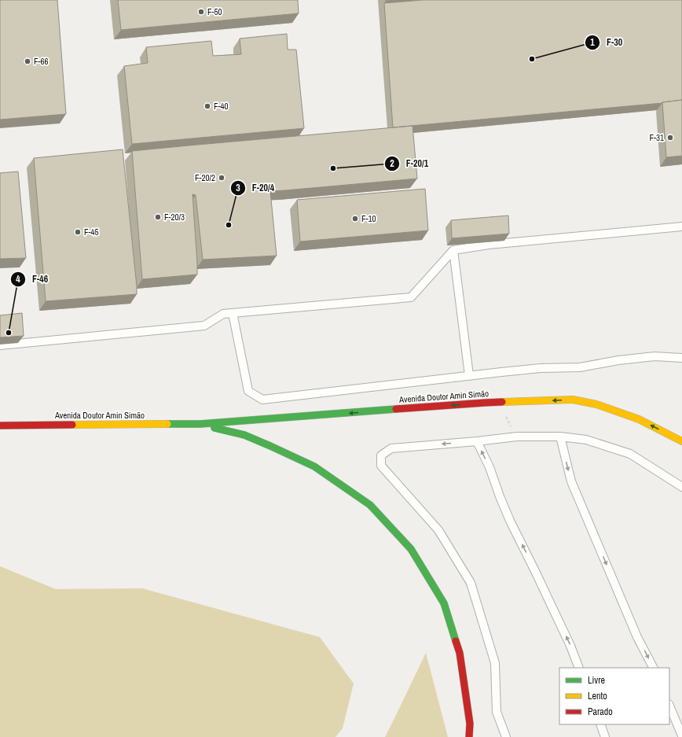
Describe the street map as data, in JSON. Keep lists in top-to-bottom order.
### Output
{
  "streets": {
    "street": ["Avenida Doutor Amin Simão"]
  },
  "one_way": ["Avenida Doutor Amin Simão"],
  "places": [
    "F-50",
    "F-30",
    "F-66",
    "F-40",
    "F-31",
    "F-20/1",
    "F-20/2",
    "F-20/3",
    "F-10",
    "F-20/4",
    "F-45",
    "F-46"
  ],
  "legend": ["Livre", "Lento", "Parado"]
}
